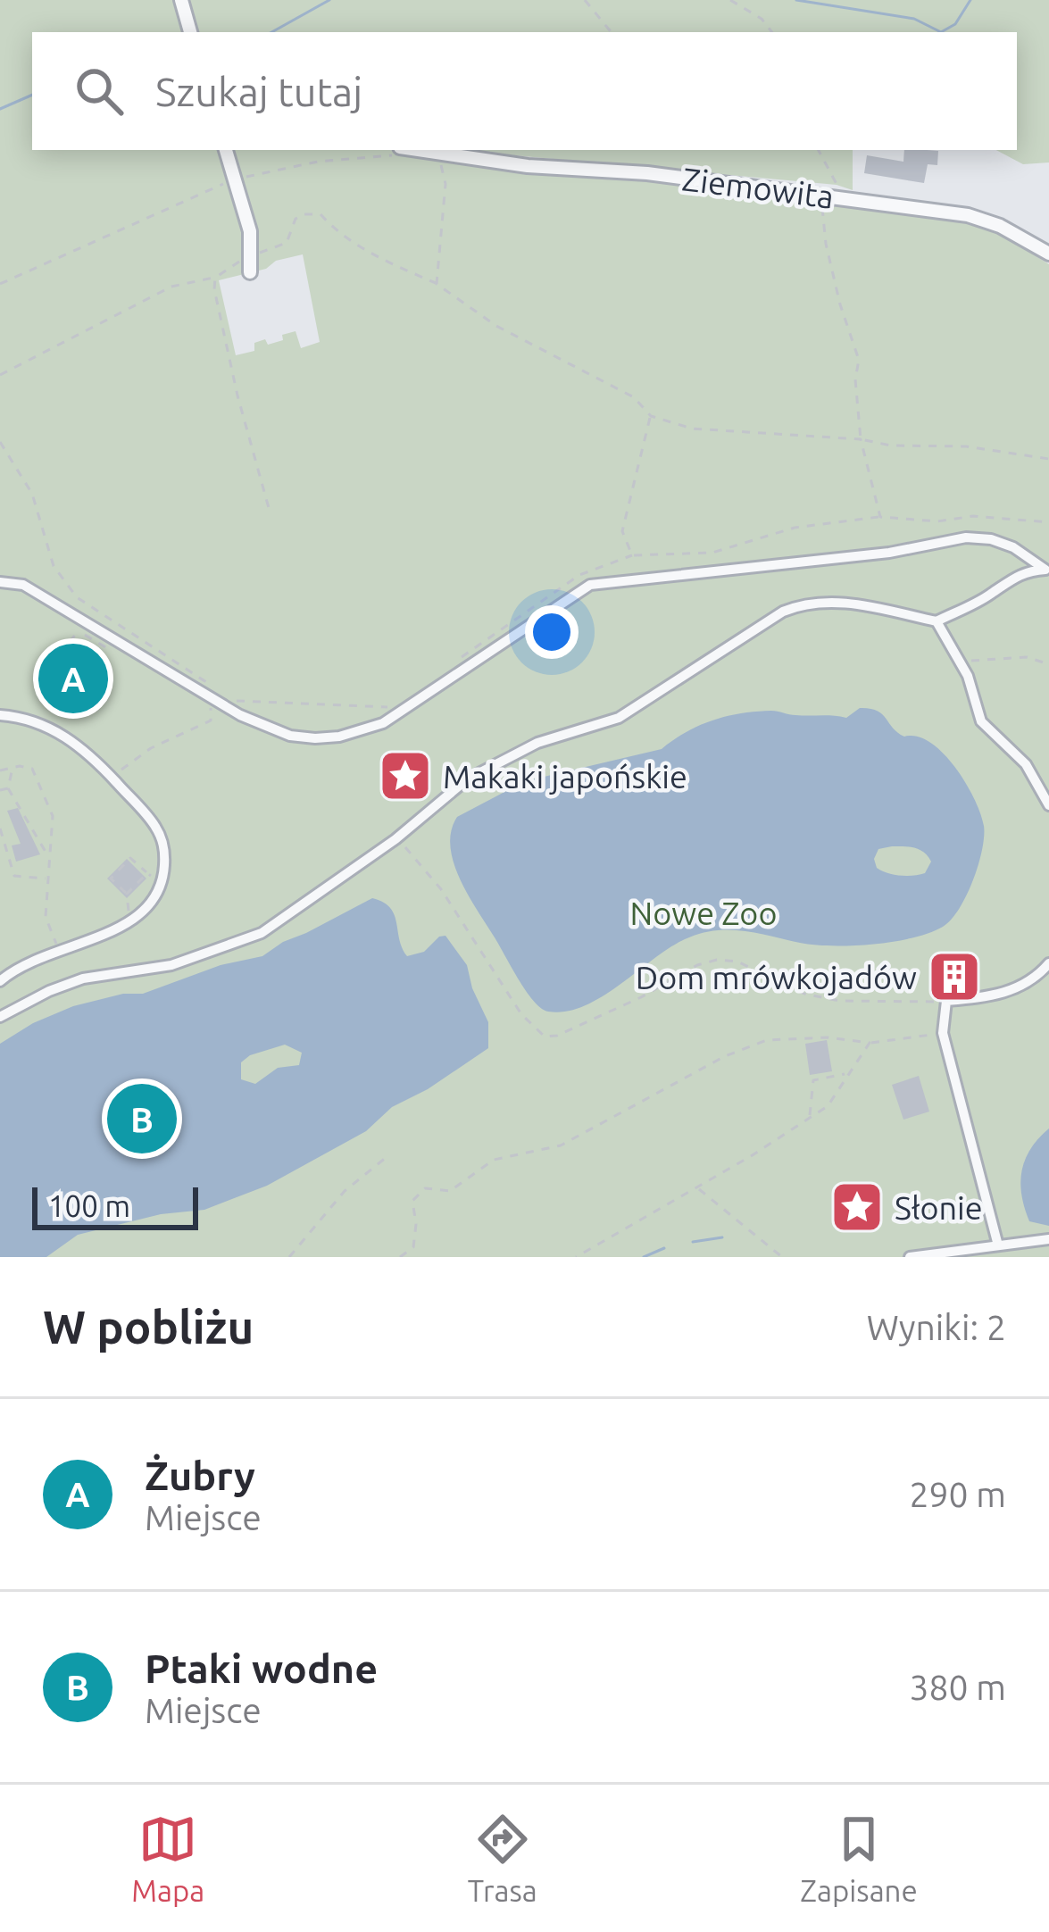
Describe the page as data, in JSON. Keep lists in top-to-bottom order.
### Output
{
  "streets": {
    "street": ["Ziemowita"]
  },
  "parks": ["Nowe Zoo"],
  "places": {
    "place": ["Makaki japońskie", "Słonie"],
    "building": ["Dom mrówkojadów"]
  },
  "scale_bar": "100 m",
  "page": {
    "search": "Szukaj tutaj",
    "pins": ["A", "B"],
    "scale": "100 m",
    "heading": ["W pobliżu", "Wyniki: 2"],
    "list": [
      {
        "mark": "A",
        "name": "Żubry",
        "note": "Miejsce",
        "value": "290 m"
      },
      {
        "mark": "B",
        "name": "Ptaki wodne",
        "note": "Miejsce",
        "value": "380 m"
      }
    ],
    "nav": ["Mapa", "Trasa", "Zapisane"]
  }
}
